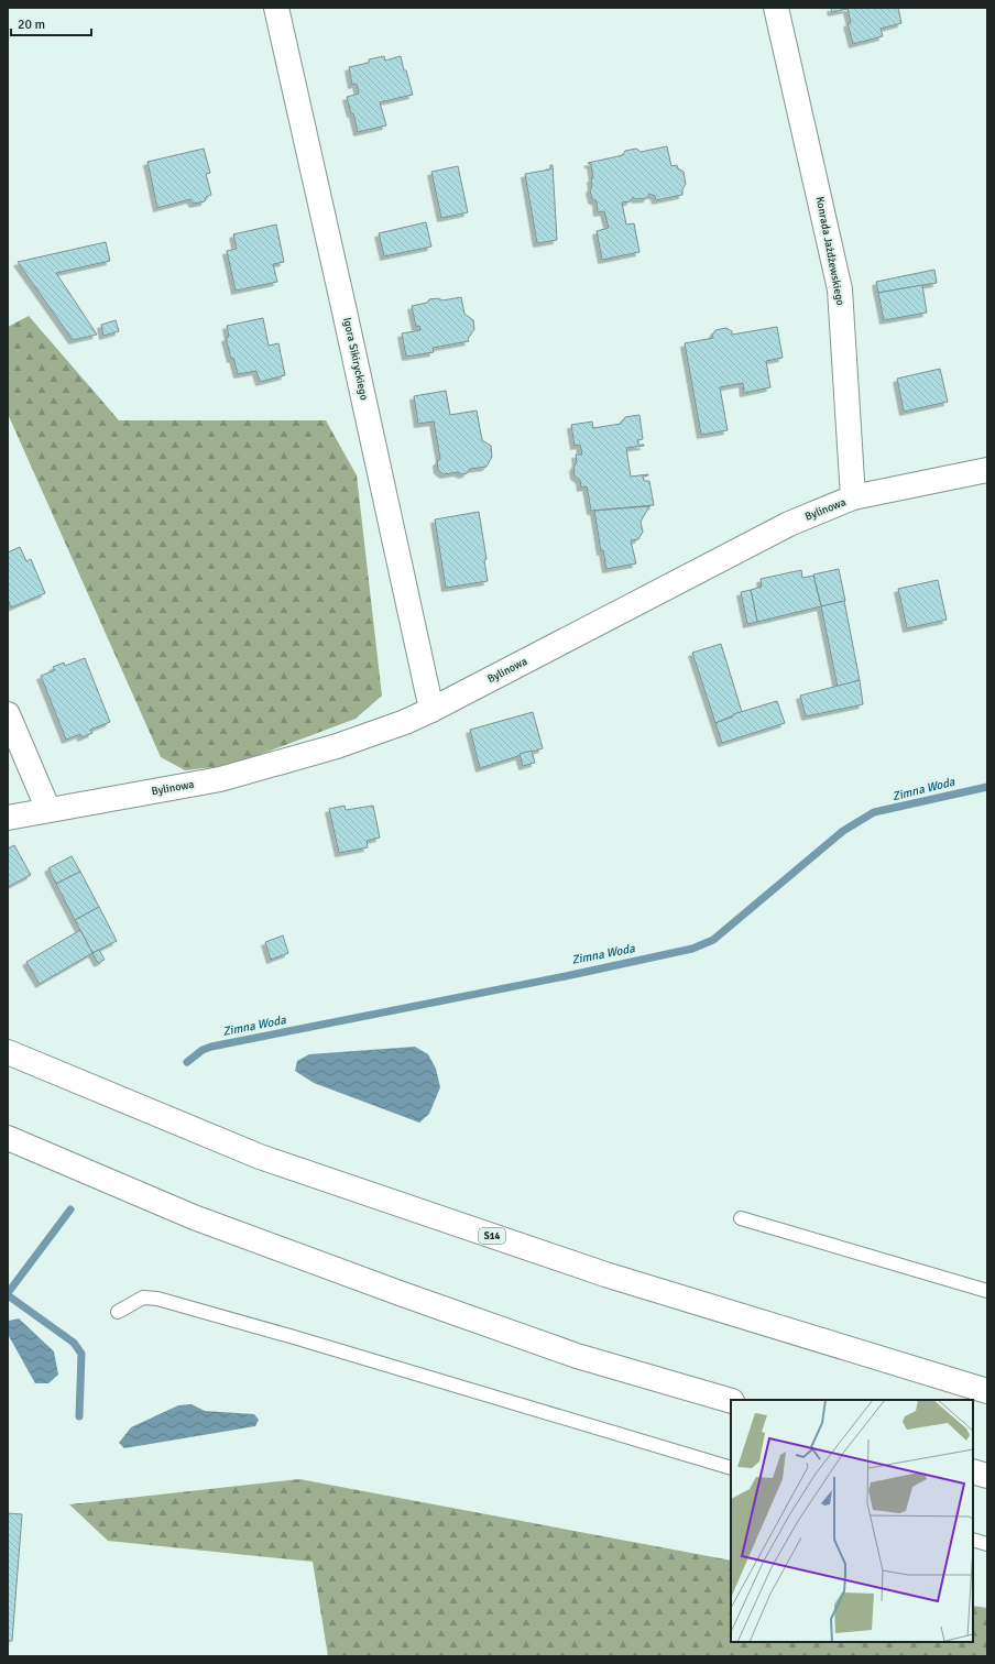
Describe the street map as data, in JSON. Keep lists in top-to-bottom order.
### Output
{
  "streets": {
    "main road": [
      "Konrada Jażdżewskiego",
      "Igora Sikiryckiego",
      "Bylinowa",
      "S14"
    ]
  },
  "crossings": [
    ["Konrada Jażdżewskiego", "Bylinowa"],
    ["Igora Sikiryckiego", "Bylinowa"]
  ],
  "water": ["Zimna Woda"],
  "scale_bar": "20 m"
}
